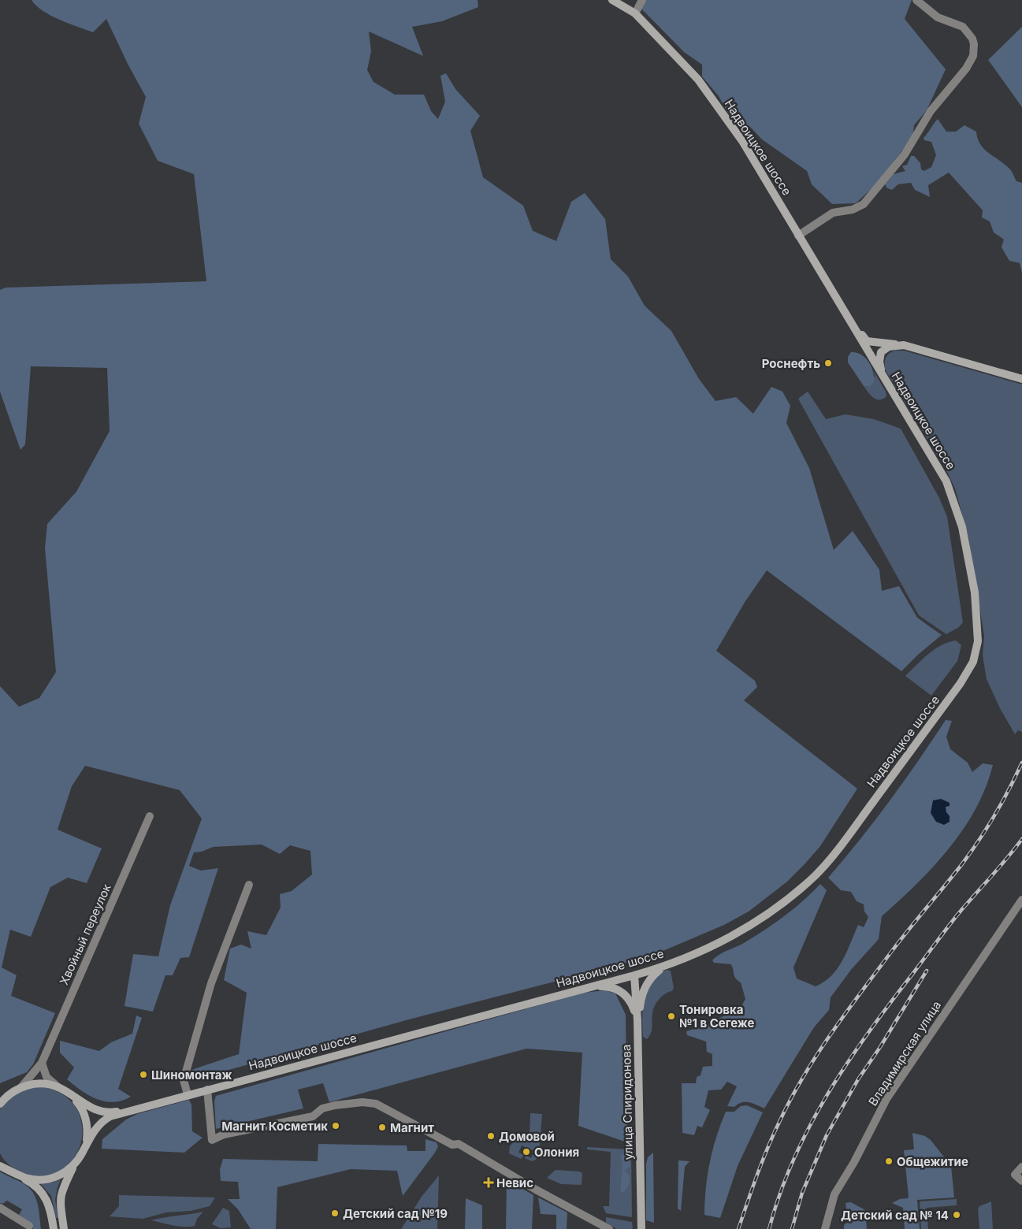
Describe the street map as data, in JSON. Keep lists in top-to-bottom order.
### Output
{
  "streets": {
    "main road": ["Надвоицкое шоссе", "улица Спиридонова"],
    "street": ["Хвойный переулок", "Владимирская улица"]
  },
  "crossings": [
    ["Надвоицкое шоссе", "улица Спиридонова"]
  ],
  "places": {
    "other": [
      "Роснефть",
      "Тонировка №1 в Сегеже",
      "Шиномонтаж",
      "Магнит Косметик",
      "Магнит",
      "Домовой",
      "Олония",
      "Общежитие",
      "Детский сад №19",
      "Детский сад № 14"
    ],
    "health": ["Невис"]
  }
}
